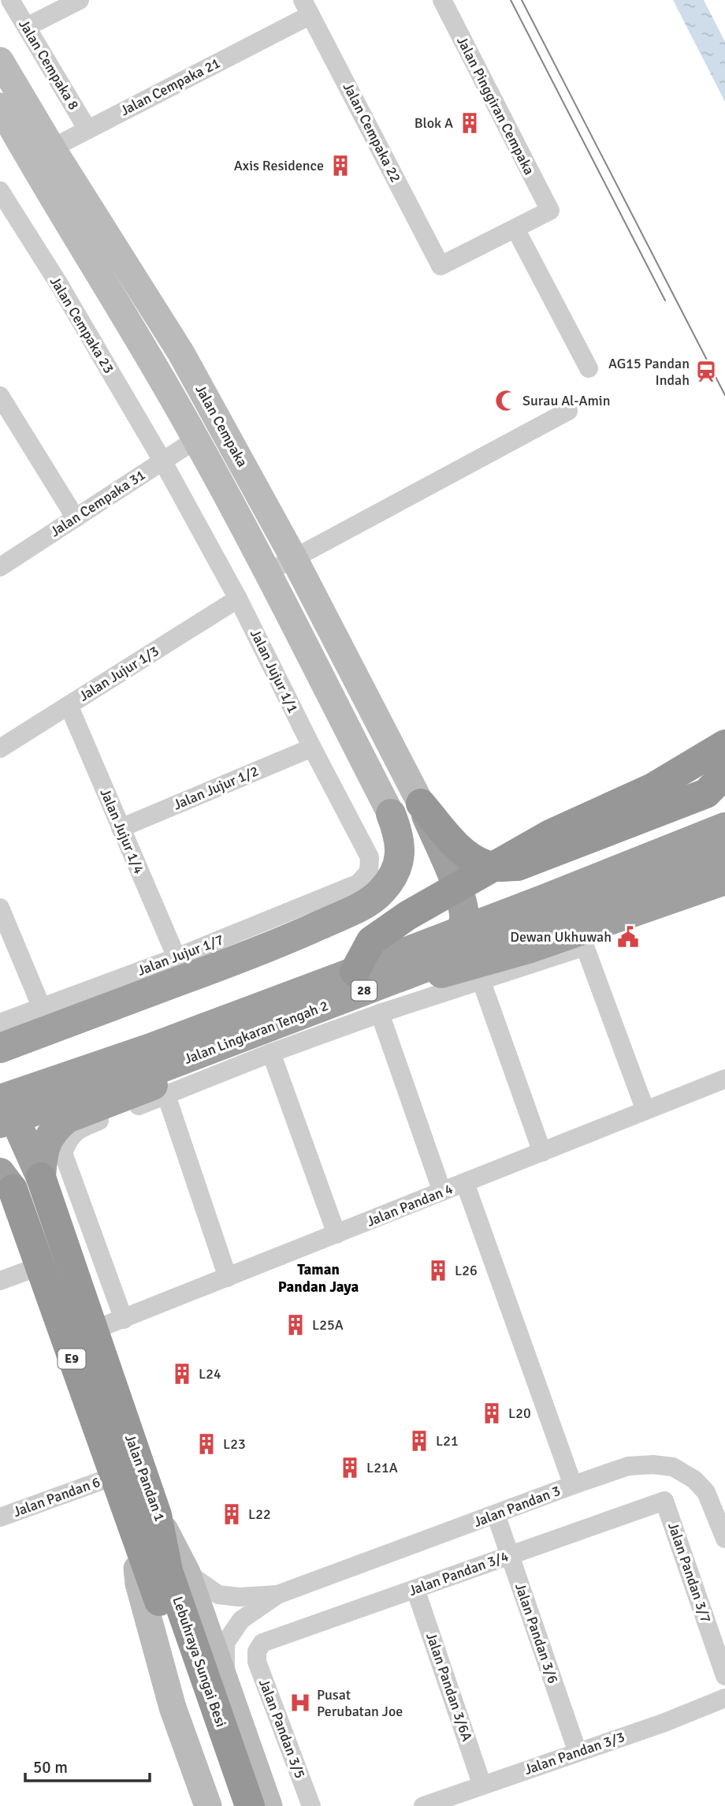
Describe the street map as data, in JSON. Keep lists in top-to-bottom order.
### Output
{
  "streets": {
    "highway": [
      "28",
      "Jalan Lingkaran Tengah 2",
      "E9",
      "Jalan Pandan 1",
      "Lebuhraya Sungai Besi"
    ],
    "main road": ["Jalan Cempaka"],
    "street": [
      "Jalan Cempaka 8",
      "Jalan Cempaka 21",
      "Jalan Pinggiran Cempaka",
      "Jalan Cempaka 22",
      "Jalan Cempaka 23",
      "Jalan Cempaka 31",
      "Jalan Jujur 1/1",
      "Jalan Jujur 1/3",
      "Jalan Jujur 1/2",
      "Jalan Jujur 1/4",
      "Jalan Jujur 1/7",
      "Jalan Pandan 4",
      "Jalan Pandan 6",
      "Jalan Pandan 3",
      "Jalan Pandan 3/7",
      "Jalan Pandan 3/4",
      "Jalan Pandan 3/6",
      "Jalan Pandan 3/6A",
      "Jalan Pandan 3/5",
      "Jalan Pandan 3/3"
    ]
  },
  "crossings": [
    ["Jalan Cempaka 8", "Jalan Cempaka 21"],
    ["Jalan Cempaka 21", "Jalan Cempaka 22"],
    ["Jalan Cempaka 21", "Jalan Cempaka"],
    ["Jalan Pinggiran Cempaka", "Jalan Cempaka 22"],
    ["Jalan Cempaka 23", "Jalan Cempaka 31"],
    ["Jalan Cempaka 23", "Jalan Jujur 1/1"],
    ["Jalan Cempaka", "Jalan Cempaka 31"],
    ["Jalan Cempaka 31", "Jalan Jujur 1/1"],
    ["Jalan Jujur 1/1", "Jalan Jujur 1/3"],
    ["Jalan Jujur 1/1", "Jalan Jujur 1/2"],
    ["Jalan Jujur 1/1", "Jalan Jujur 1/7"],
    ["Jalan Jujur 1/3", "Jalan Jujur 1/4"],
    ["Jalan Jujur 1/2", "Jalan Jujur 1/4"],
    ["Jalan Jujur 1/4", "Jalan Jujur 1/7"],
    ["Jalan Pandan 4", "Jalan Pandan 1"],
    ["Jalan Pandan 1", "Jalan Pandan 6"],
    ["Jalan Pandan 1", "Jalan Pandan 3"],
    ["Jalan Pandan 1", "Lebuhraya Sungai Besi"],
    ["Jalan Pandan 3", "Jalan Pandan 3/6"],
    ["Jalan Pandan 3/7", "Jalan Pandan 3/4"],
    ["Jalan Pandan 3/4", "Jalan Pandan 3/6"],
    ["Jalan Pandan 3/4", "Jalan Pandan 3/6A"],
    ["Jalan Pandan 3/4", "Jalan Pandan 3/5"],
    ["Jalan Pandan 3/6", "Jalan Pandan 3/3"],
    ["Jalan Pandan 3/6A", "Jalan Pandan 3/3"]
  ],
  "districts": ["Taman Pandan Jaya"],
  "places": {
    "building": [
      "Blok A",
      "Axis Residence",
      "L26",
      "L25A",
      "L24",
      "L20",
      "L21",
      "L23",
      "L21A",
      "L22"
    ],
    "station": ["AG15 Pandan Indah"],
    "mosque": ["Surau Al-Amin"],
    "public building": ["Dewan Ukhuwah"],
    "hospital": ["Pusat Perubatan Joe"]
  },
  "scale_bar": "50 m"
}
